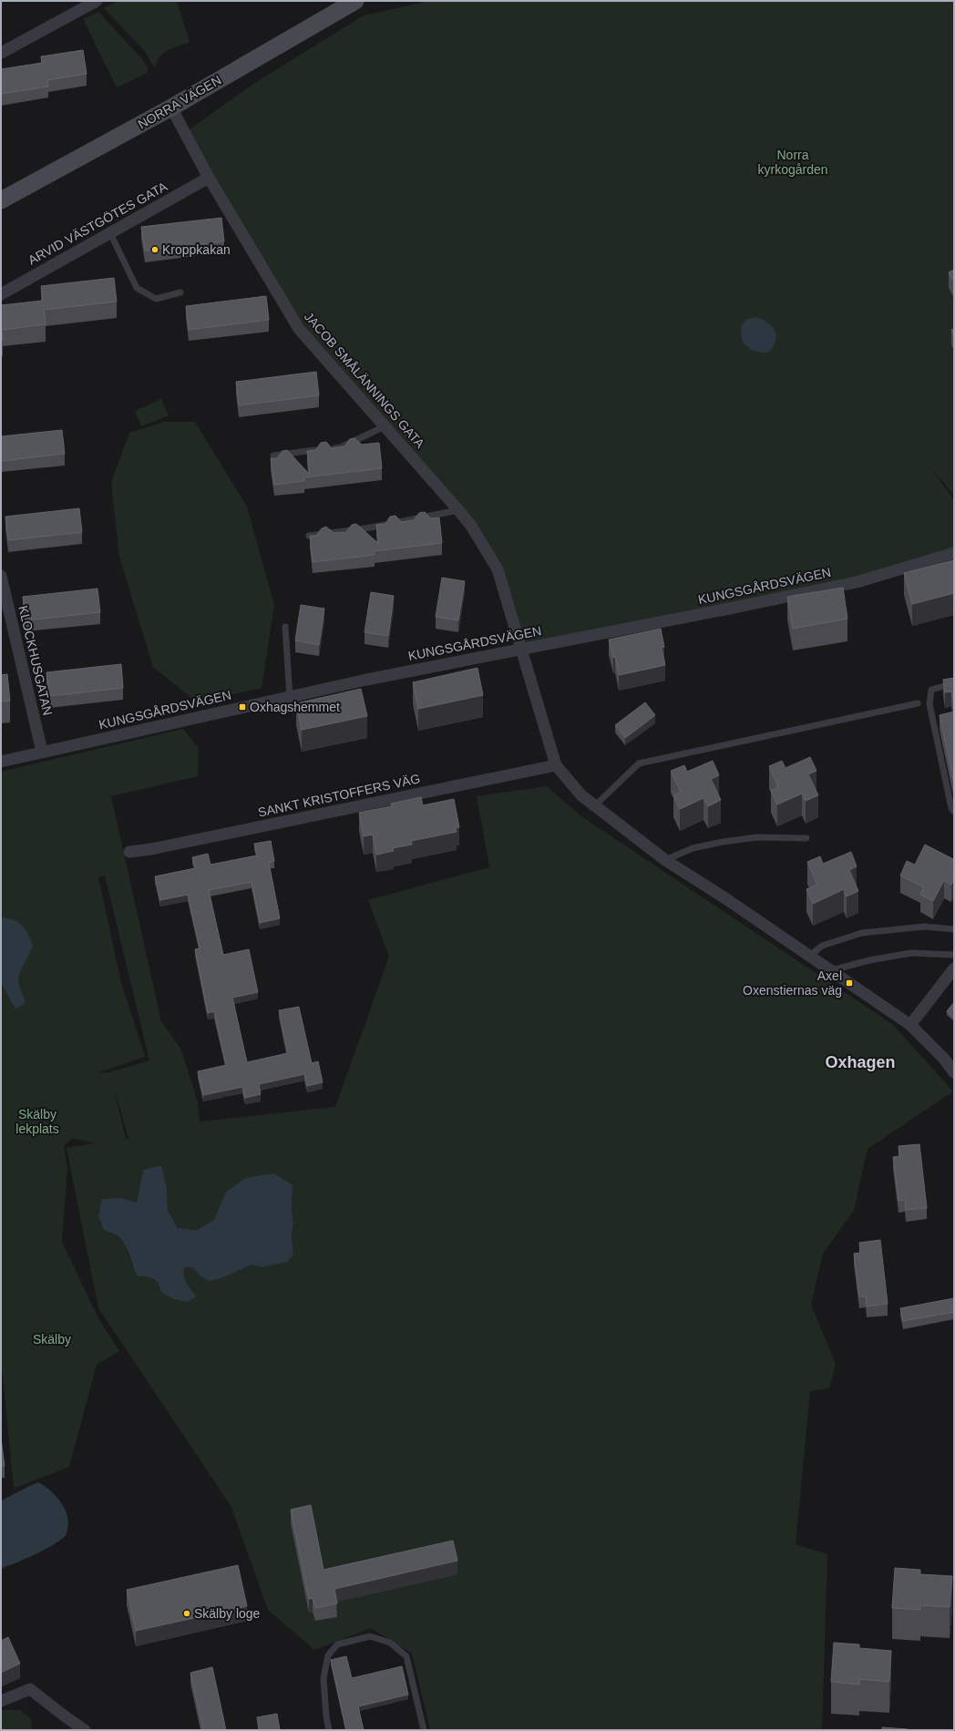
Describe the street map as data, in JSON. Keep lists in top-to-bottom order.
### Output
{
  "streets": {
    "main road": ["NORRA VÄGEN"],
    "street": [
      "ARVID VÄSTGÖTES GATA",
      "JACOB SMÅLÄNNINGS GATA",
      "KUNGSGÅRDSVÄGEN",
      "KLOCKHUSGATAN",
      "SANKT KRISTOFFERS VÄG"
    ]
  },
  "crossings": [
    ["NORRA VÄGEN", "JACOB SMÅLÄNNINGS GATA"],
    ["ARVID VÄSTGÖTES GATA", "JACOB SMÅLÄNNINGS GATA"],
    ["JACOB SMÅLÄNNINGS GATA", "KUNGSGÅRDSVÄGEN"],
    ["KUNGSGÅRDSVÄGEN", "KLOCKHUSGATAN"]
  ],
  "districts": ["Oxhagen"],
  "parks": ["Norra kyrkogården", "Skälby lekplats", "Skälby"],
  "places": {
    "other": ["Kroppkakan", "Skälby loge"],
    "transit": ["Oxhagshemmet", "Axel Oxenstiernas väg"]
  }
}
